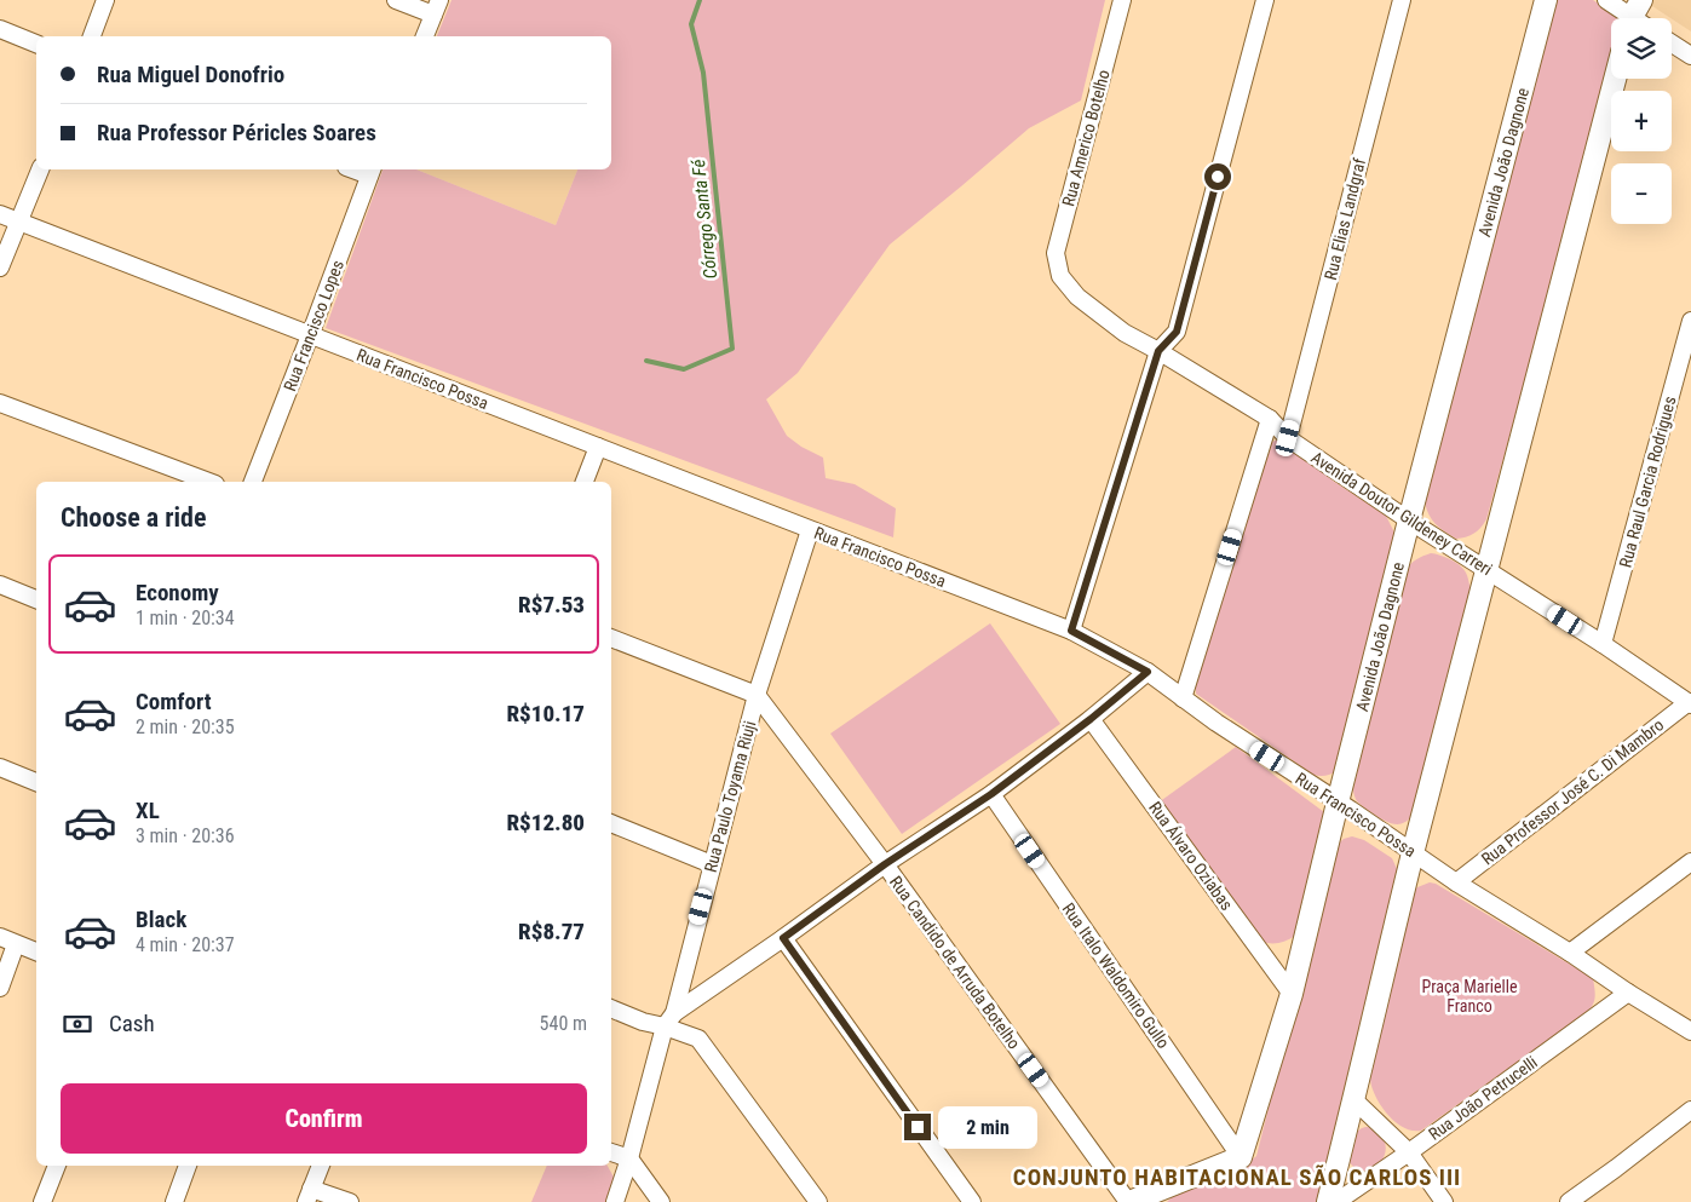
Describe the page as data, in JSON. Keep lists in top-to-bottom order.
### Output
{
  "streets": {
    "street": [
      "Rua Americo Botelho",
      "Avenida João Dagnone",
      "Rua Elias Landgraf",
      "Rua Francisco Lopes",
      "Rua Francisco Possa",
      "Rua Raul Garcia Rodrigues",
      "Avenida Doutor Gildeney Carreri",
      "Rua Professor José C. Di Mambro",
      "Rua Paulo Toyama Riuji",
      "Rua Álvaro Oziabas",
      "Rua Candido de Arruda Botelho",
      "Rua Italo Waldomiro Gullo",
      "Rua João Petrucelli"
    ]
  },
  "crossings": [
    ["Rua Americo Botelho", "Avenida Doutor Gildeney Carreri"],
    ["Avenida João Dagnone", "Rua Francisco Possa"],
    ["Avenida João Dagnone", "Avenida Doutor Gildeney Carreri"],
    ["Avenida João Dagnone", "Rua Álvaro Oziabas"],
    ["Avenida João Dagnone", "Rua Italo Waldomiro Gullo"],
    ["Rua Elias Landgraf", "Avenida Doutor Gildeney Carreri"],
    ["Rua Francisco Lopes", "Rua Francisco Possa"],
    ["Rua Francisco Possa", "Rua Professor José C. Di Mambro"],
    ["Rua Francisco Possa", "Rua Paulo Toyama Riuji"],
    ["Rua Francisco Possa", "Rua João Petrucelli"],
    ["Rua Raul Garcia Rodrigues", "Avenida Doutor Gildeney Carreri"],
    ["Avenida Doutor Gildeney Carreri", "Rua Professor José C. Di Mambro"],
    ["Rua Paulo Toyama Riuji", "Rua Candido de Arruda Botelho"]
  ],
  "districts": ["CONJUNTO HABITACIONAL SÃO CARLOS III"],
  "water": ["Córrego Santa Fé"],
  "parks": ["Praça Marielle Franco"],
  "page": {
    "map_buttons": ["+", "−"],
    "banner": ["Rua Miguel Donofrio", "Rua Professor Péricles Soares"],
    "heading": "Choose a ride",
    "list": [
      {
        "name": "Economy",
        "note": "1 min · 20:34",
        "value": "R$7.53"
      },
      {
        "name": "Comfort",
        "note": "2 min · 20:35",
        "value": "R$10.17"
      },
      {
        "name": "XL",
        "note": "3 min · 20:36",
        "value": "R$12.80"
      },
      {
        "name": "Black",
        "note": "4 min · 20:37",
        "value": "R$8.77"
      }
    ],
    "pay": ["Cash", "540 m"],
    "buttons": "Confirm",
    "bubble": "2 min"
  }
}
